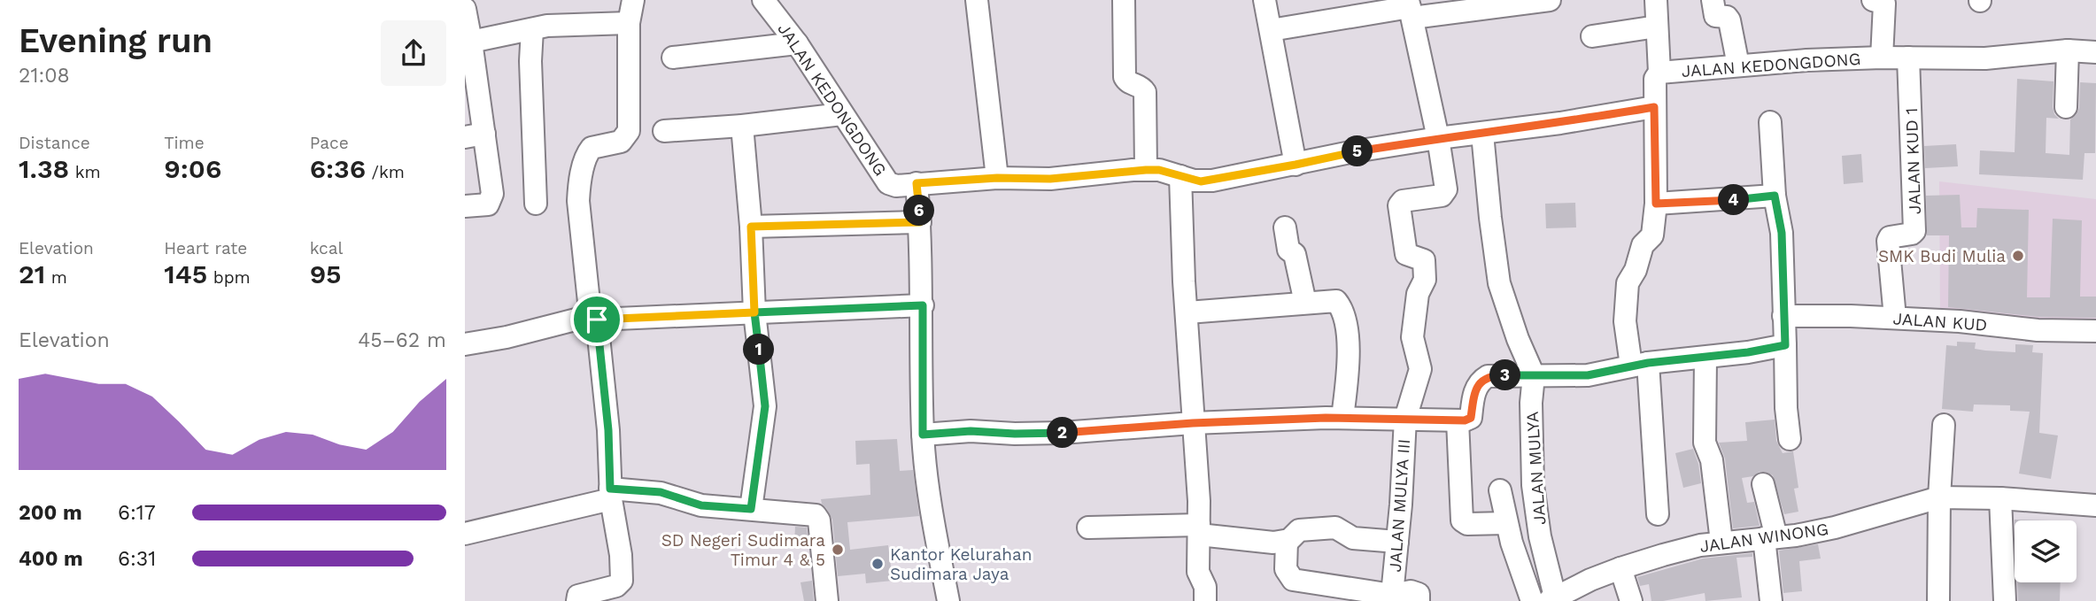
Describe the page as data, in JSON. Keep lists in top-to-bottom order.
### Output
{
  "streets": {
    "street": [
      "JALAN KEDONGDONG",
      "JALAN KUD 1",
      "JALAN KUD",
      "JALAN MULYA",
      "JALAN MULYA III",
      "JALAN WINONG"
    ]
  },
  "crossings": [
    ["JALAN KEDONGDONG", "JALAN KUD 1"],
    ["JALAN KEDONGDONG", "JALAN MULYA III"],
    ["JALAN KUD 1", "JALAN KUD"],
    ["JALAN MULYA", "JALAN WINONG"]
  ],
  "places": ["SMK Budi Mulia", "SD Negeri Sudimara Timur 4 & 5", "Kantor Kelurahan Sudimara Jaya"],
  "page": {
    "heading": ["Evening run", "21:08"],
    "stats": [
      ["Distance", "1.38 km"],
      ["Time", "9:06"],
      ["Pace", "6:36 /km"],
      ["Elevation", "21 m"],
      ["Heart rate", "145 bpm"],
      ["kcal", "95"]
    ],
    "pins": [
      "5",
      "4",
      "6",
      "1",
      "3",
      "2"
    ],
    "chart": ["Elevation", "45–62 m"],
    "list": [
      {
        "name": "200 m",
        "note": "6:17"
      },
      {
        "name": "400 m",
        "note": "6:31"
      }
    ]
  }
}
